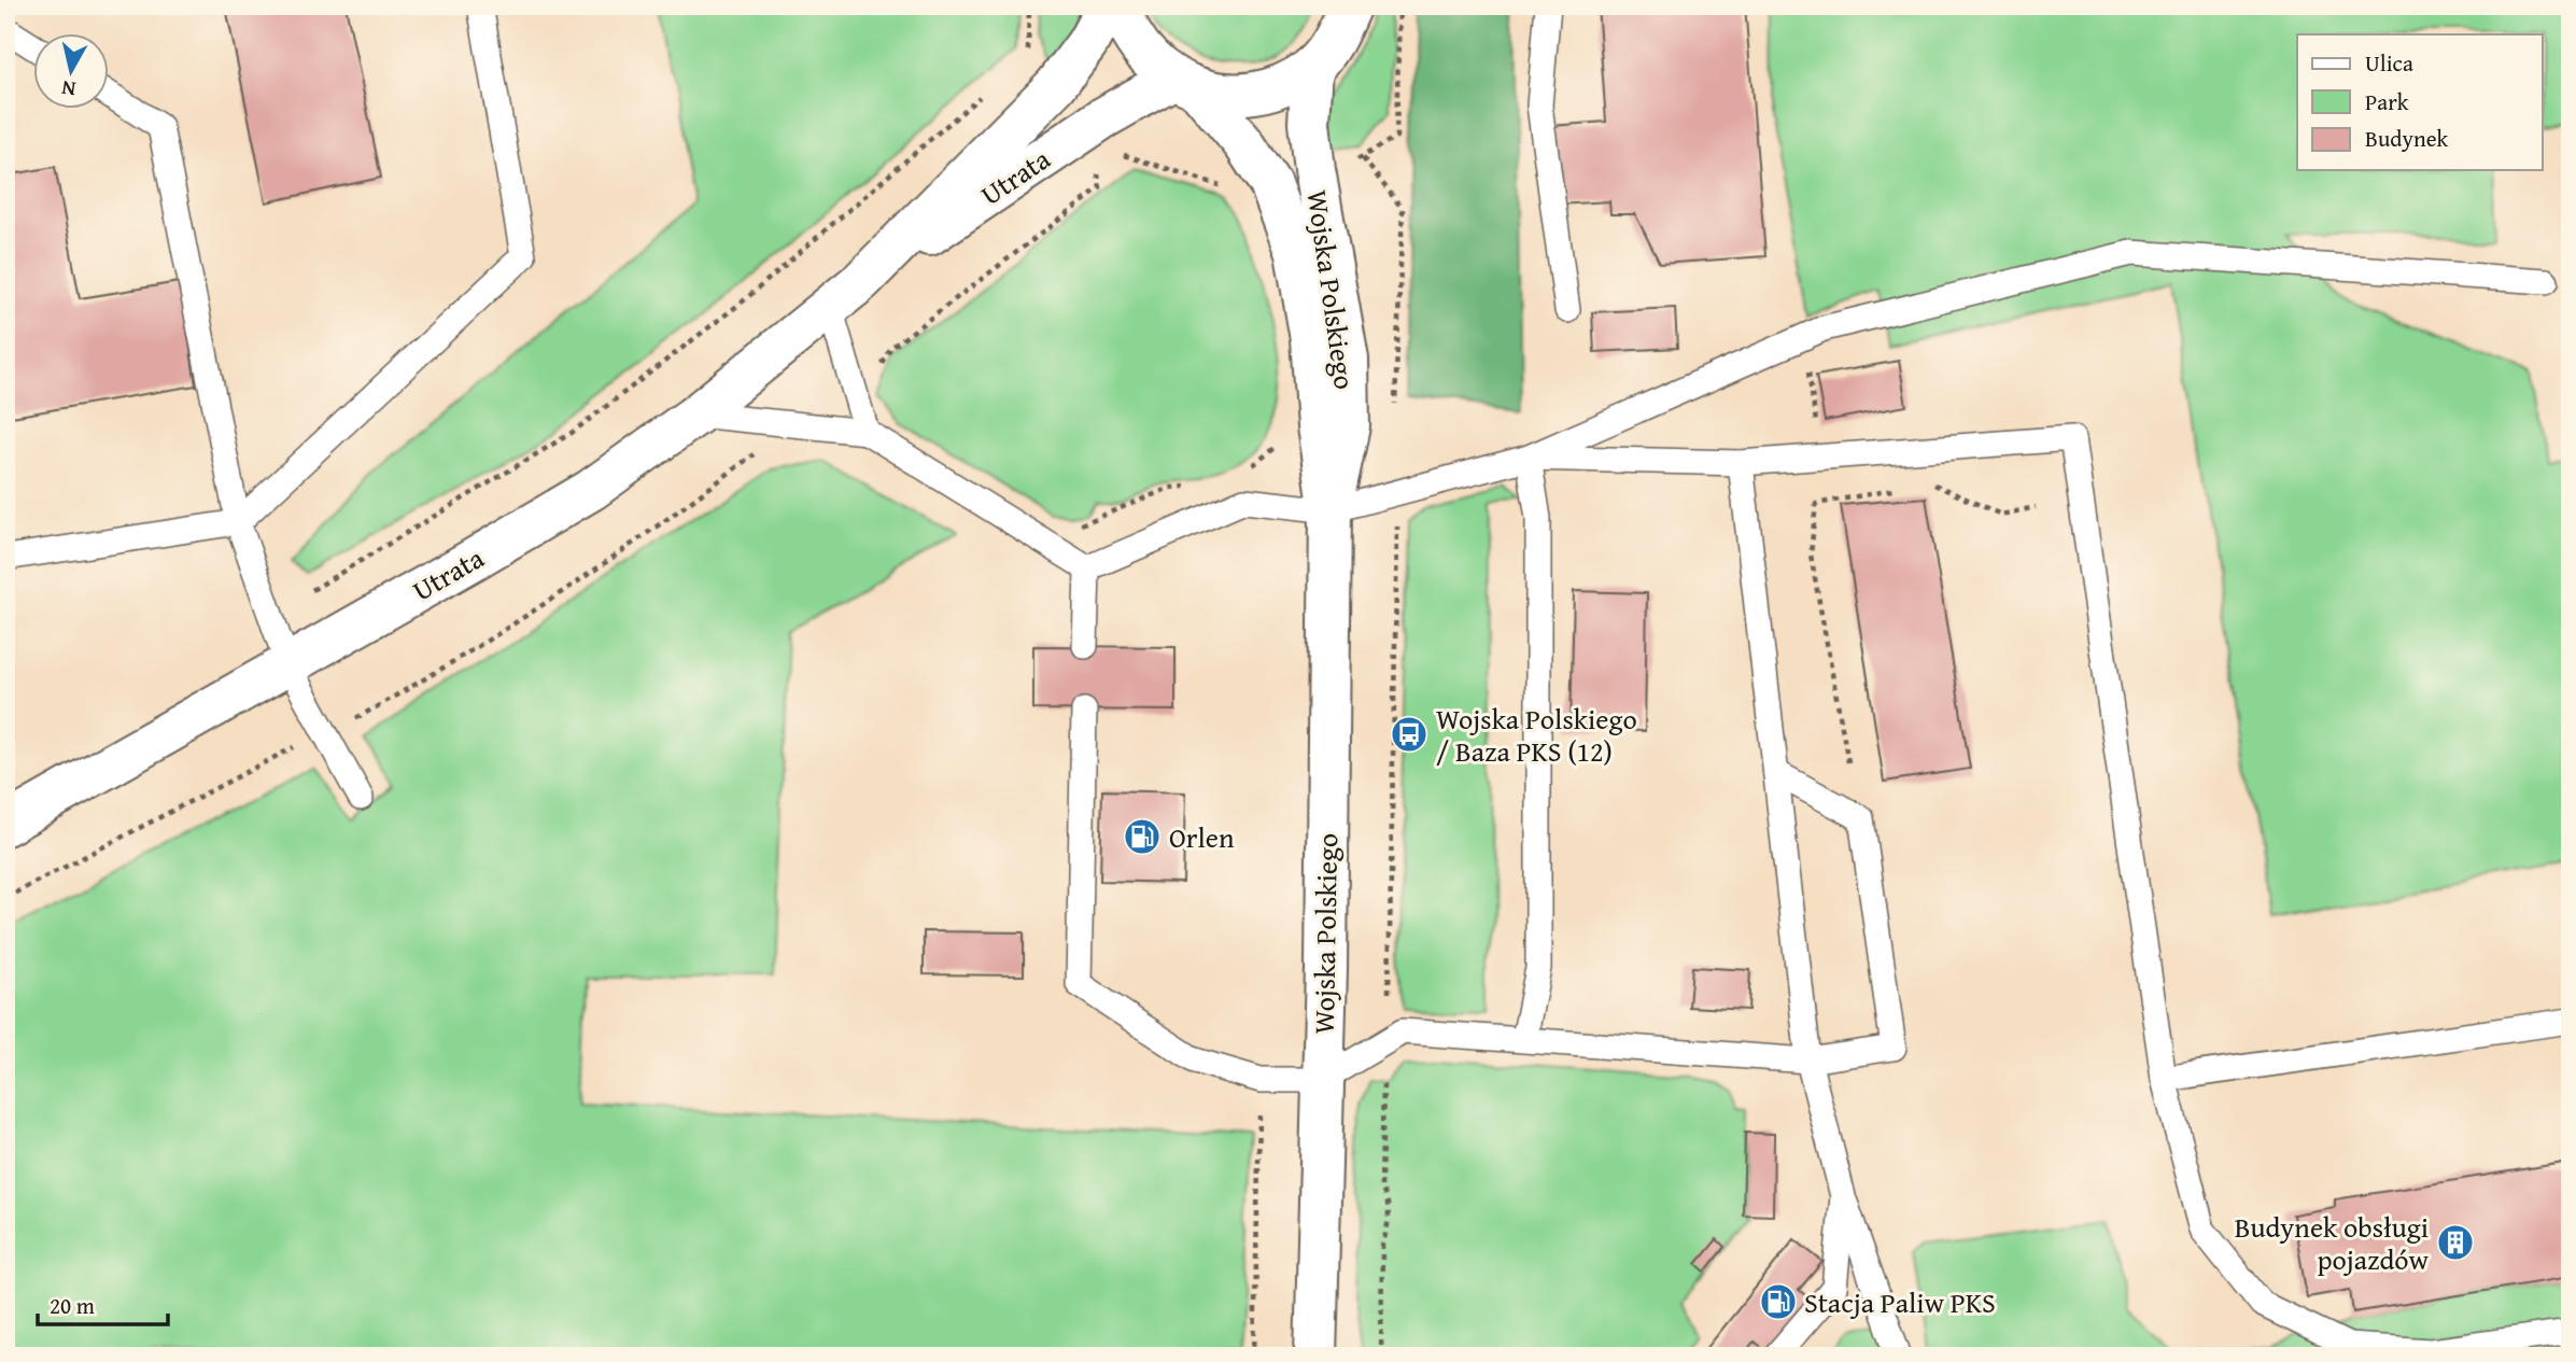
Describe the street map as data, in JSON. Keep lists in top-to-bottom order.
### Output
{
  "streets": {
    "main road": ["Utrata", "Wojska Polskiego"]
  },
  "crossings": [
    ["Utrata", "Wojska Polskiego"]
  ],
  "places": {
    "bus stop": ["Wojska Polskiego / Baza PKS (12)"],
    "fuel station": ["Orlen", "Stacja Paliw PKS"],
    "building": ["Budynek obsługi pojazdów"]
  },
  "legend": ["Ulica", "Park", "Budynek"],
  "scale_bar": "20 m",
  "north": "bottom"
}
